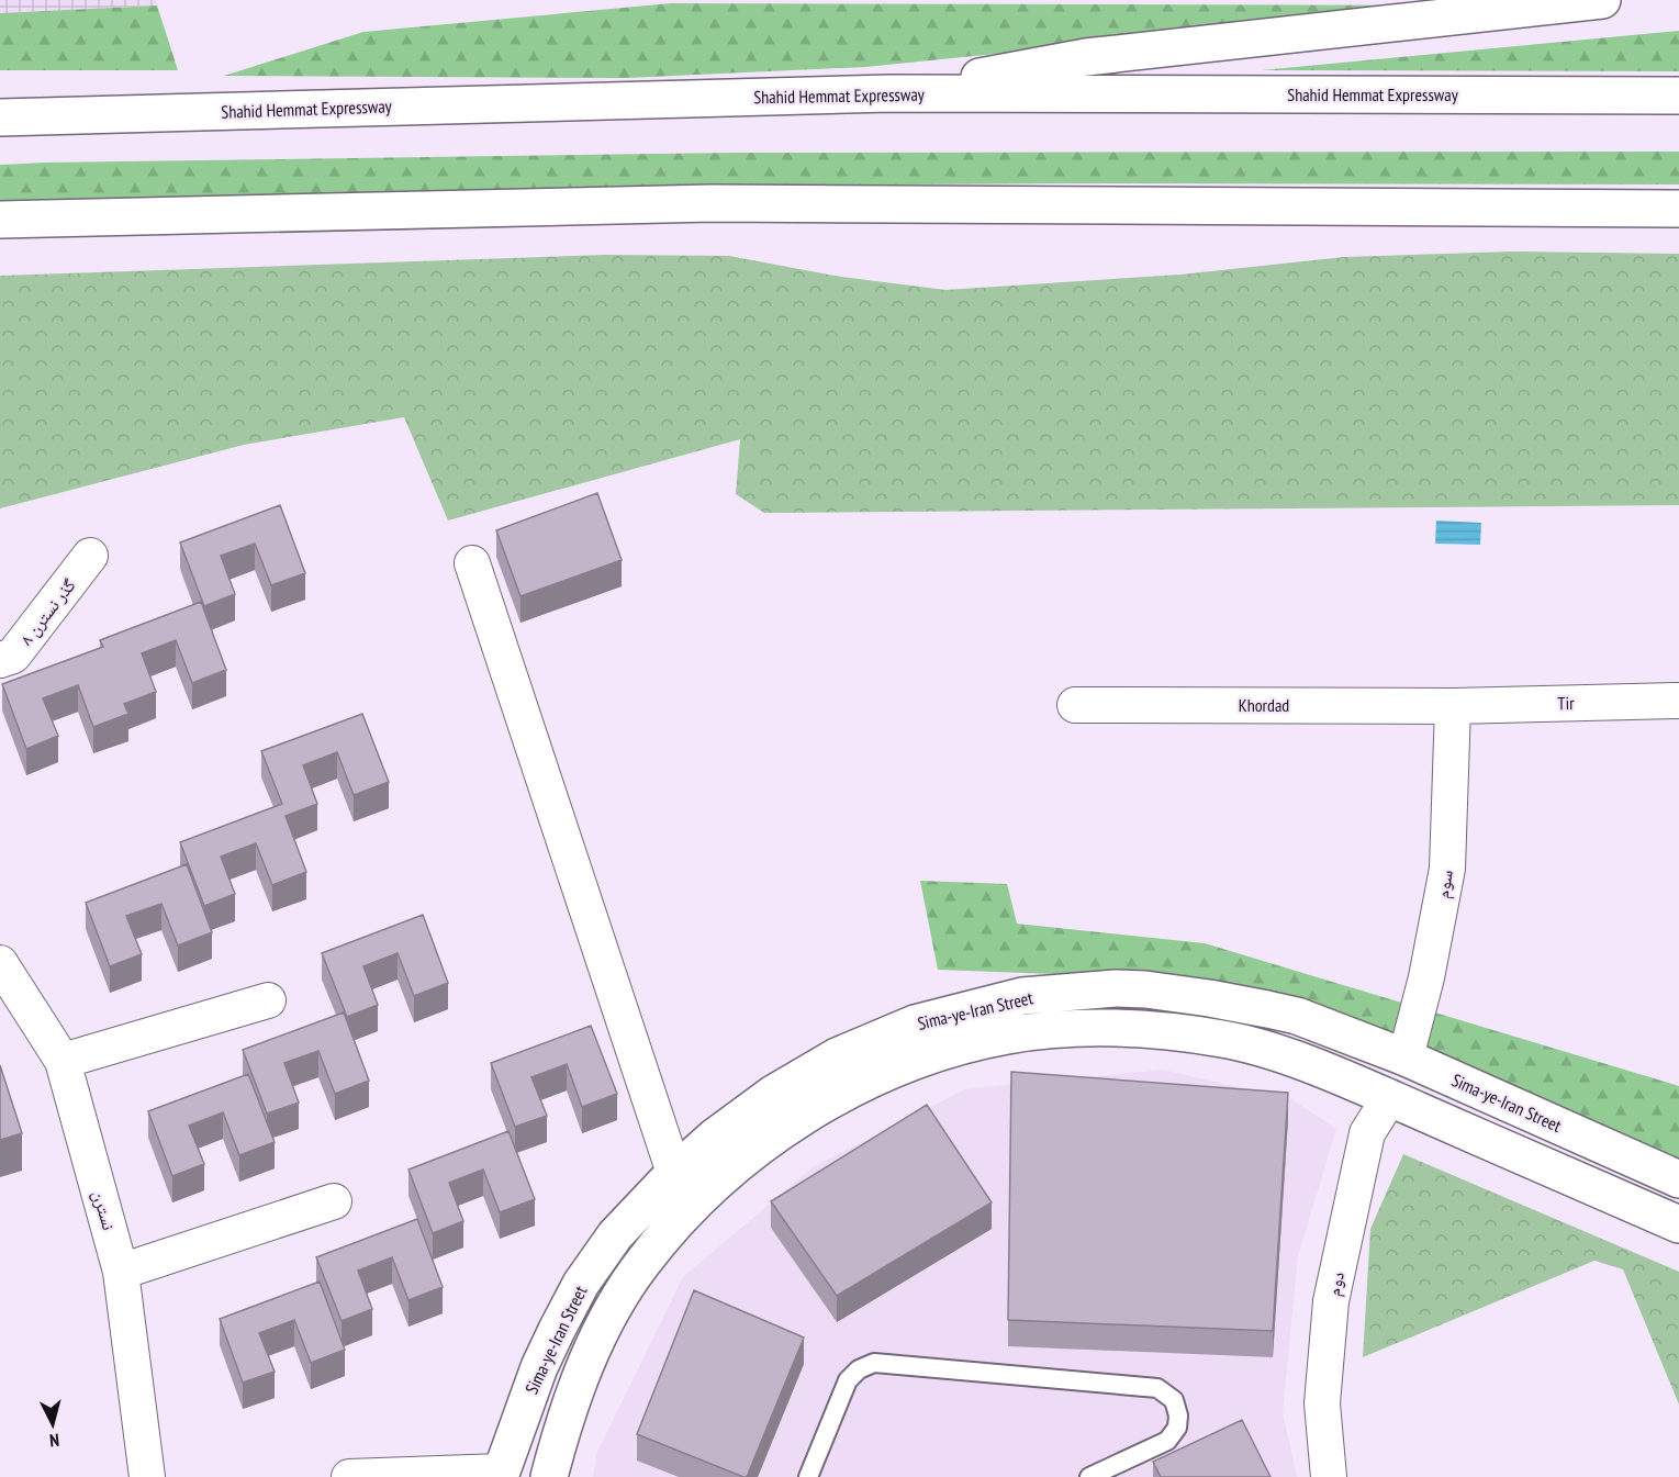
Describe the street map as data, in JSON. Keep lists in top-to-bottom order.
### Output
{
  "streets": {
    "main road": ["Shahid Hemmat Expressway", "Sima-ye-Iran Street"],
    "street": [
      "گذر نسترن ۸",
      "Tir",
      "Khordad",
      "سوم",
      "نسترن",
      "دوم"
    ]
  },
  "crossings": [
    ["Tir", "Khordad"],
    ["Tir", "سوم"],
    ["Khordad", "سوم"],
    ["سوم", "Sima-ye-Iran Street"],
    ["Sima-ye-Iran Street", "دوم"]
  ],
  "north": "bottom"
}
